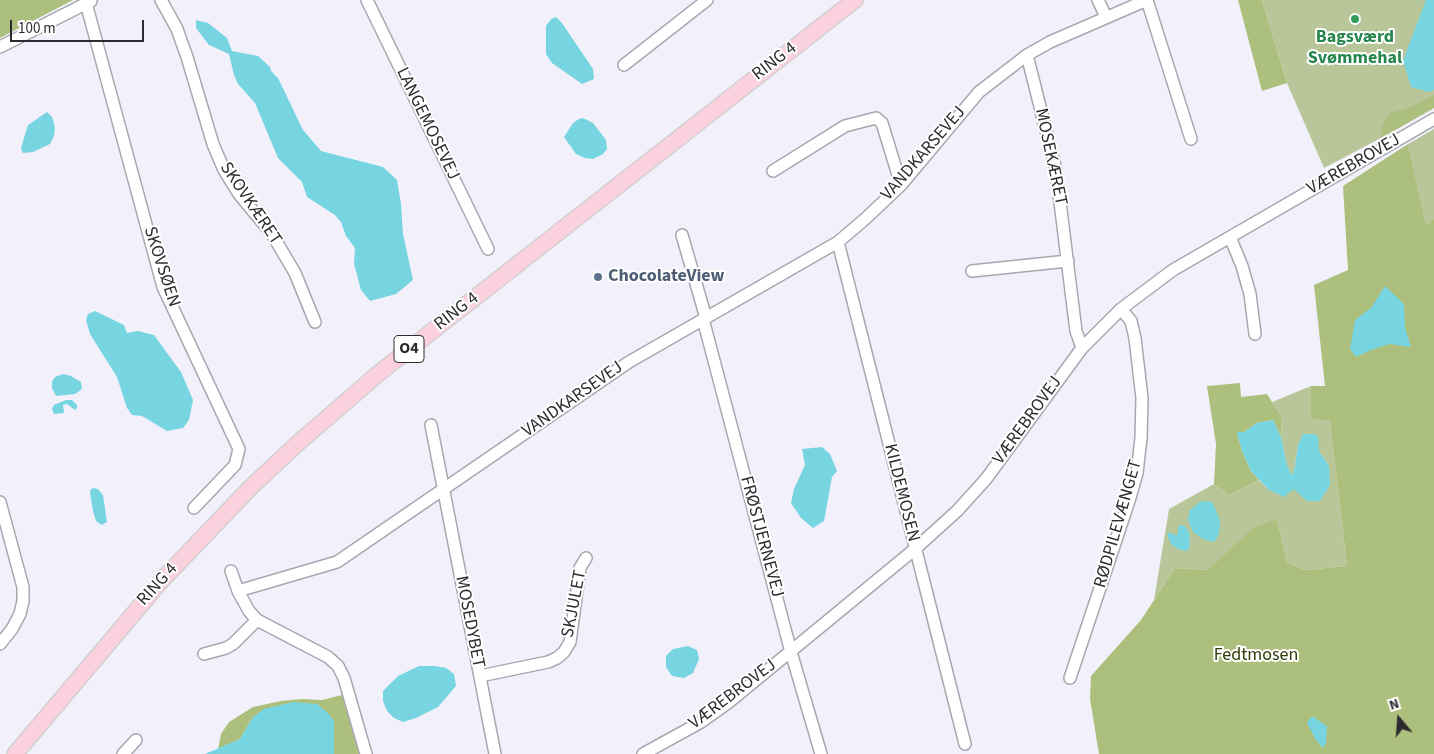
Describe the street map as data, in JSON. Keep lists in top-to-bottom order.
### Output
{
  "streets": {
    "main road": ["RING 4", "O4"],
    "street": [
      "LANGEMOSEVEJ",
      "VANDKARSEVEJ",
      "MOSEKÆRET",
      "VÆREBROVEJ",
      "SKOVKÆRET",
      "SKOVSØEN",
      "KILDEMOSEN",
      "RØDPILEVÆNGET",
      "FRØSTJERNEVEJ",
      "SKJULET",
      "MOSEDYBET"
    ]
  },
  "crossings": [
    ["VANDKARSEVEJ", "MOSEKÆRET"],
    ["VANDKARSEVEJ", "KILDEMOSEN"],
    ["VANDKARSEVEJ", "FRØSTJERNEVEJ"],
    ["VANDKARSEVEJ", "MOSEDYBET"],
    ["MOSEKÆRET", "VÆREBROVEJ"],
    ["VÆREBROVEJ", "KILDEMOSEN"],
    ["VÆREBROVEJ", "RØDPILEVÆNGET"],
    ["VÆREBROVEJ", "FRØSTJERNEVEJ"],
    ["SKJULET", "MOSEDYBET"]
  ],
  "parks": ["Fedtmosen"],
  "places": ["Bagsværd Svømmehal", "ChocolateView"],
  "scale_bar": "100 m",
  "north": "top"
}
